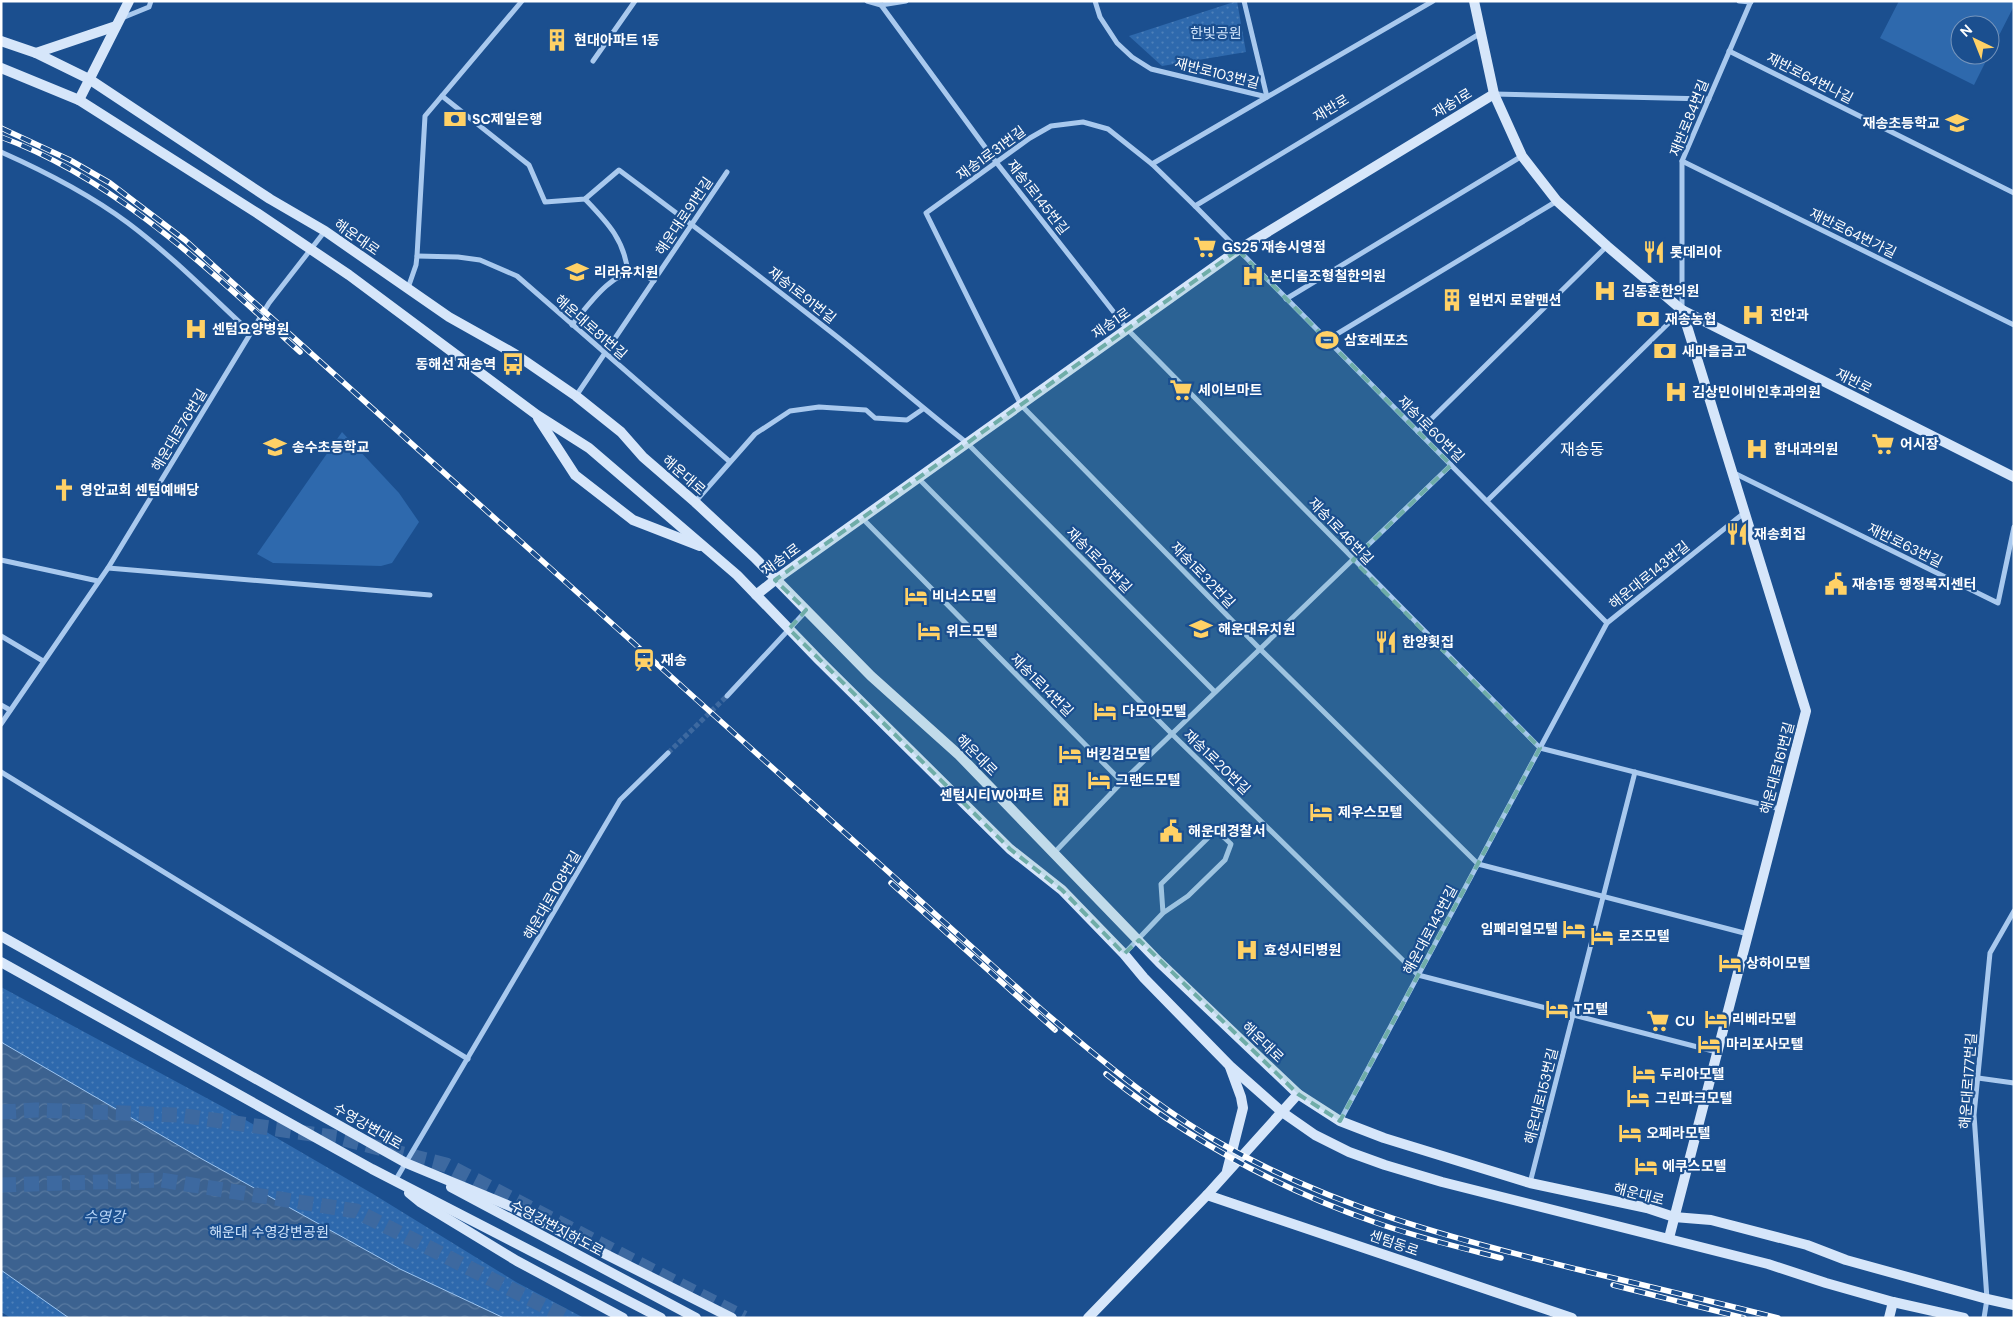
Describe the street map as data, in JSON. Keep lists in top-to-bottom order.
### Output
{
  "streets": {
    "main road": [
      "재송1로",
      "재반로",
      "해운대로",
      "해운대로161번길",
      "수영강변대로",
      "수영강변지하도로",
      "센텀동로"
    ],
    "street": [
      "재반로103번길",
      "재반로64번나길",
      "재반로84번길",
      "재송1로31번길",
      "재송1로145번길",
      "해운대로91번길",
      "재반로64번가길",
      "재송1로91번길",
      "해운대로81번길",
      "재송1로60번길",
      "해운대로76번길",
      "재송1로46번길",
      "재반로63번길",
      "재송1로26번길",
      "재송1로32번길",
      "해운대로143번길",
      "재송1로14번길",
      "재송1로20번길",
      "해운대로108번길",
      "해운대로177번길",
      "해운대로153번길"
    ]
  },
  "crossings": [
    ["재반로64번나길", "재반로84번길"],
    ["재송1로", "재반로"],
    ["재송1로", "재송1로31번길"],
    ["재송1로", "재송1로145번길"],
    ["재송1로", "해운대로"],
    ["재송1로", "재송1로91번길"],
    ["재송1로", "재송1로60번길"],
    ["재송1로", "재송1로46번길"],
    ["재송1로", "재송1로26번길"],
    ["재송1로", "재송1로32번길"],
    ["재송1로", "재송1로14번길"],
    ["재송1로", "재송1로20번길"],
    ["재반로", "재반로84번길"],
    ["재반로", "재송1로31번길"],
    ["재반로", "해운대로161번길"],
    ["재반로84번길", "재반로64번가길"],
    ["재반로84번길", "해운대로161번길"],
    ["재송1로31번길", "재송1로145번길"],
    ["재송1로31번길", "재송1로60번길"],
    ["재송1로31번길", "재송1로32번길"],
    ["재송1로145번길", "재송1로46번길"],
    ["해운대로91번길", "해운대로"],
    ["해운대로91번길", "재송1로91번길"],
    ["해운대로91번길", "해운대로81번길"],
    ["해운대로", "해운대로76번길"],
    ["해운대로", "해운대로143번길"],
    ["해운대로", "해운대로161번길"],
    ["해운대로", "해운대로177번길"],
    ["해운대로", "해운대로153번길"],
    ["재송1로91번길", "재송1로26번길"],
    ["재송1로60번길", "해운대로143번길"],
    ["재송1로46번길", "해운대로143번길"],
    ["재반로63번길", "해운대로161번길"],
    ["재송1로32번길", "해운대로143번길"],
    ["해운대로143번길", "재송1로20번길"],
    ["해운대로143번길", "해운대로161번길"],
    ["해운대로108번길", "수영강변대로"],
    ["해운대로108번길", "수영강변지하도로"],
    ["수영강변대로", "수영강변지하도로"]
  ],
  "districts": ["재송동"],
  "water": ["수영강"],
  "parks": ["한빛공원", "해운대 수영강변공원"],
  "places": {
    "building": ["현대아파트 1동", "일번지 로얄맨션", "센텀시티W아파트"],
    "bank": ["SC제일은행", "재송농협", "새마을금고"],
    "school or university": [
      "재송초등학교",
      "리라유치원",
      "송수초등학교",
      "해운대유치원"
    ],
    "supermarket": [
      "GS25 재송시영점",
      "세이브마트",
      "어시장",
      "CU"
    ],
    "restaurant": ["롯데리아", "재송회집", "한양횟집"],
    "hospital": [
      "본디올조형철한의원",
      "김동훈한의원",
      "진안과",
      "센텀요양병원",
      "김상민이비인후과의원",
      "함내과의원",
      "효성시티병원"
    ],
    "sports": ["삼호레포츠"],
    "bus stop": ["동해선 재송역"],
    "church": ["영안교회 센텀예배당"],
    "public building": ["재송1동 행정복지센터", "해운대경찰서"],
    "hotel": [
      "비너스모텔",
      "위드모텔",
      "다모아모텔",
      "버킹검모텔",
      "그랜드모텔",
      "제우스모텔",
      "임페리얼모텔",
      "로즈모텔",
      "상하이모텔",
      "T모텔",
      "리베라모텔",
      "마리포사모텔",
      "두리아모텔",
      "그린파크모텔",
      "오페라모텔",
      "에쿠스모텔"
    ],
    "station": ["재송"]
  },
  "north": "top left"
}
